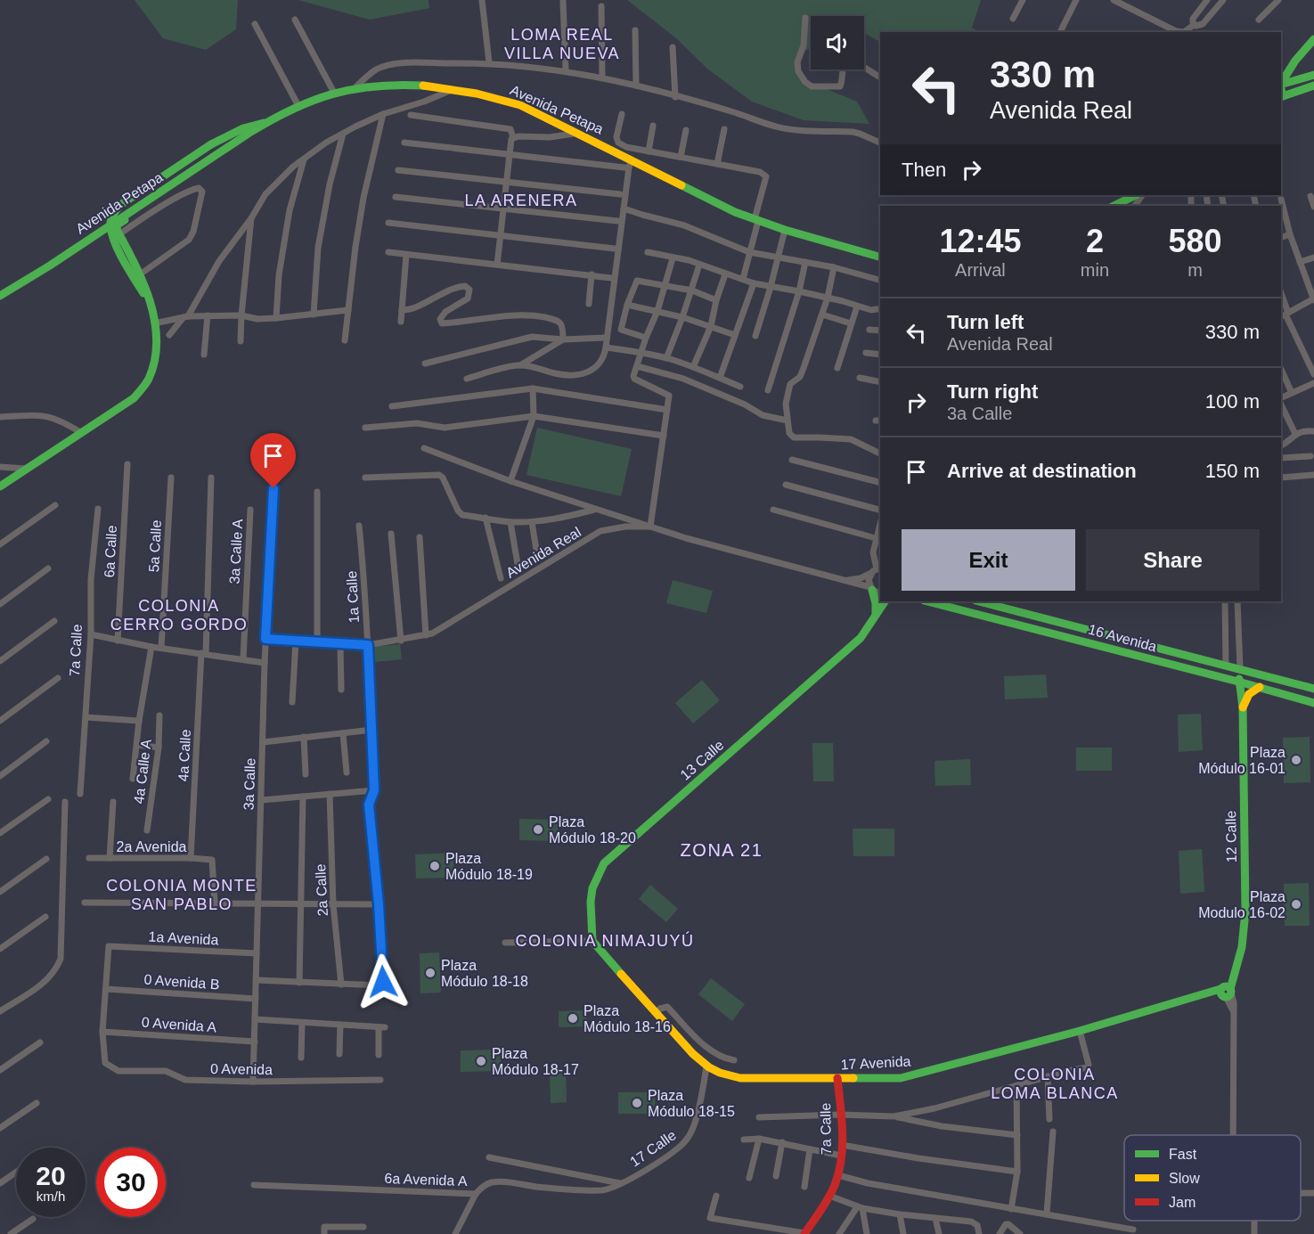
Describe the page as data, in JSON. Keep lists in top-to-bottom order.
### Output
{
  "streets": {
    "main road": [
      "Avenida Petapa",
      "16 Avenida",
      "7a Calle",
      "13 Calle",
      "12 Calle",
      "17 Avenida"
    ],
    "street": [
      "5a Calle",
      "6a Calle",
      "3a Calle A",
      "Avenida Real",
      "1a Calle",
      "4a Calle",
      "4a Calle A",
      "3a Calle",
      "2a Avenida",
      "2a Calle",
      "1a Avenida",
      "0 Avenida B",
      "0 Avenida A",
      "0 Avenida",
      "17 Calle",
      "6a Avenida A"
    ]
  },
  "crossings": [
    ["Avenida Real", "1a Calle"],
    ["Avenida Real", "3a Calle"],
    ["1a Calle", "2a Calle"],
    ["16 Avenida", "12 Calle"],
    ["7a Calle", "17 Avenida"],
    ["4a Calle", "2a Avenida"],
    ["13 Calle", "17 Avenida"],
    ["3a Calle", "1a Avenida"],
    ["3a Calle", "0 Avenida B"],
    ["3a Calle", "0 Avenida A"],
    ["3a Calle", "0 Avenida"],
    ["12 Calle", "17 Avenida"],
    ["1a Avenida", "0 Avenida B"],
    ["0 Avenida A", "0 Avenida"],
    ["17 Avenida", "17 Calle"],
    ["17 Calle", "6a Avenida A"]
  ],
  "districts": [
    "LOMA REAL VILLA NUEVA",
    "LA ARENERA",
    "COLONIA CERRO GORDO",
    "ZONA 21",
    "COLONIA MONTE SAN PABLO",
    "COLONIA NIMAJUYÚ",
    "COLONIA LOMA BLANCA"
  ],
  "places": [
    "Plaza Módulo 16-01",
    "Plaza Módulo 18-20",
    "Plaza Módulo 18-19",
    "Plaza Modulo 16-02",
    "Plaza Módulo 18-18",
    "Plaza Módulo 18-16",
    "Plaza Módulo 18-17",
    "Plaza Módulo 18-15"
  ],
  "legend": ["Fast", "Slow", "Jam"],
  "page": {
    "turn": ["330 m", "Avenida Real"],
    "then": "Then",
    "eta": [
      "12:45",
      "Arrival",
      "2",
      "min",
      "580",
      "m"
    ],
    "list": [
      {
        "name": "Turn left",
        "note": "Avenida Real",
        "value": "330 m"
      },
      {
        "name": "Turn right",
        "note": "3a Calle",
        "value": "100 m"
      },
      {
        "name": "Arrive at destination",
        "value": "150 m"
      }
    ],
    "buttons": ["Exit", "Share"],
    "speed": "20 km/h",
    "limit": "30"
  }
}
